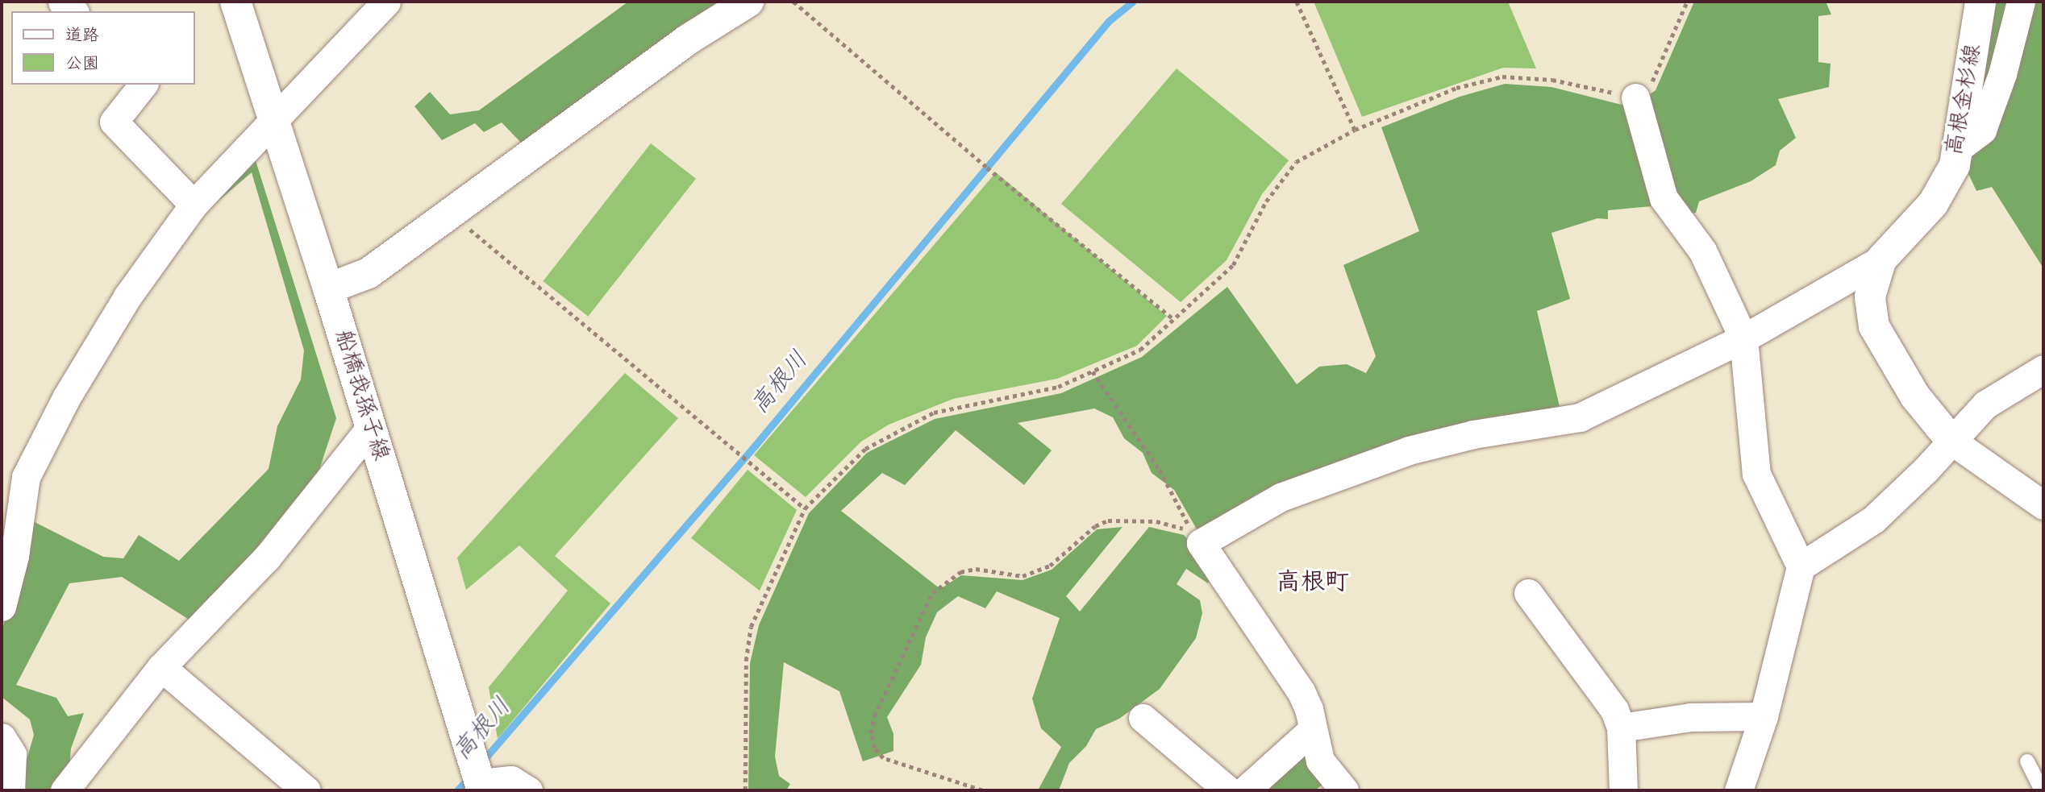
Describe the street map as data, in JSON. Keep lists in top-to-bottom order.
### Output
{
  "streets": {
    "street": ["高根金杉線", "船橋我孫子線"]
  },
  "districts": ["高根町"],
  "water": ["高根川"],
  "legend": ["道路", "公園"]
}
